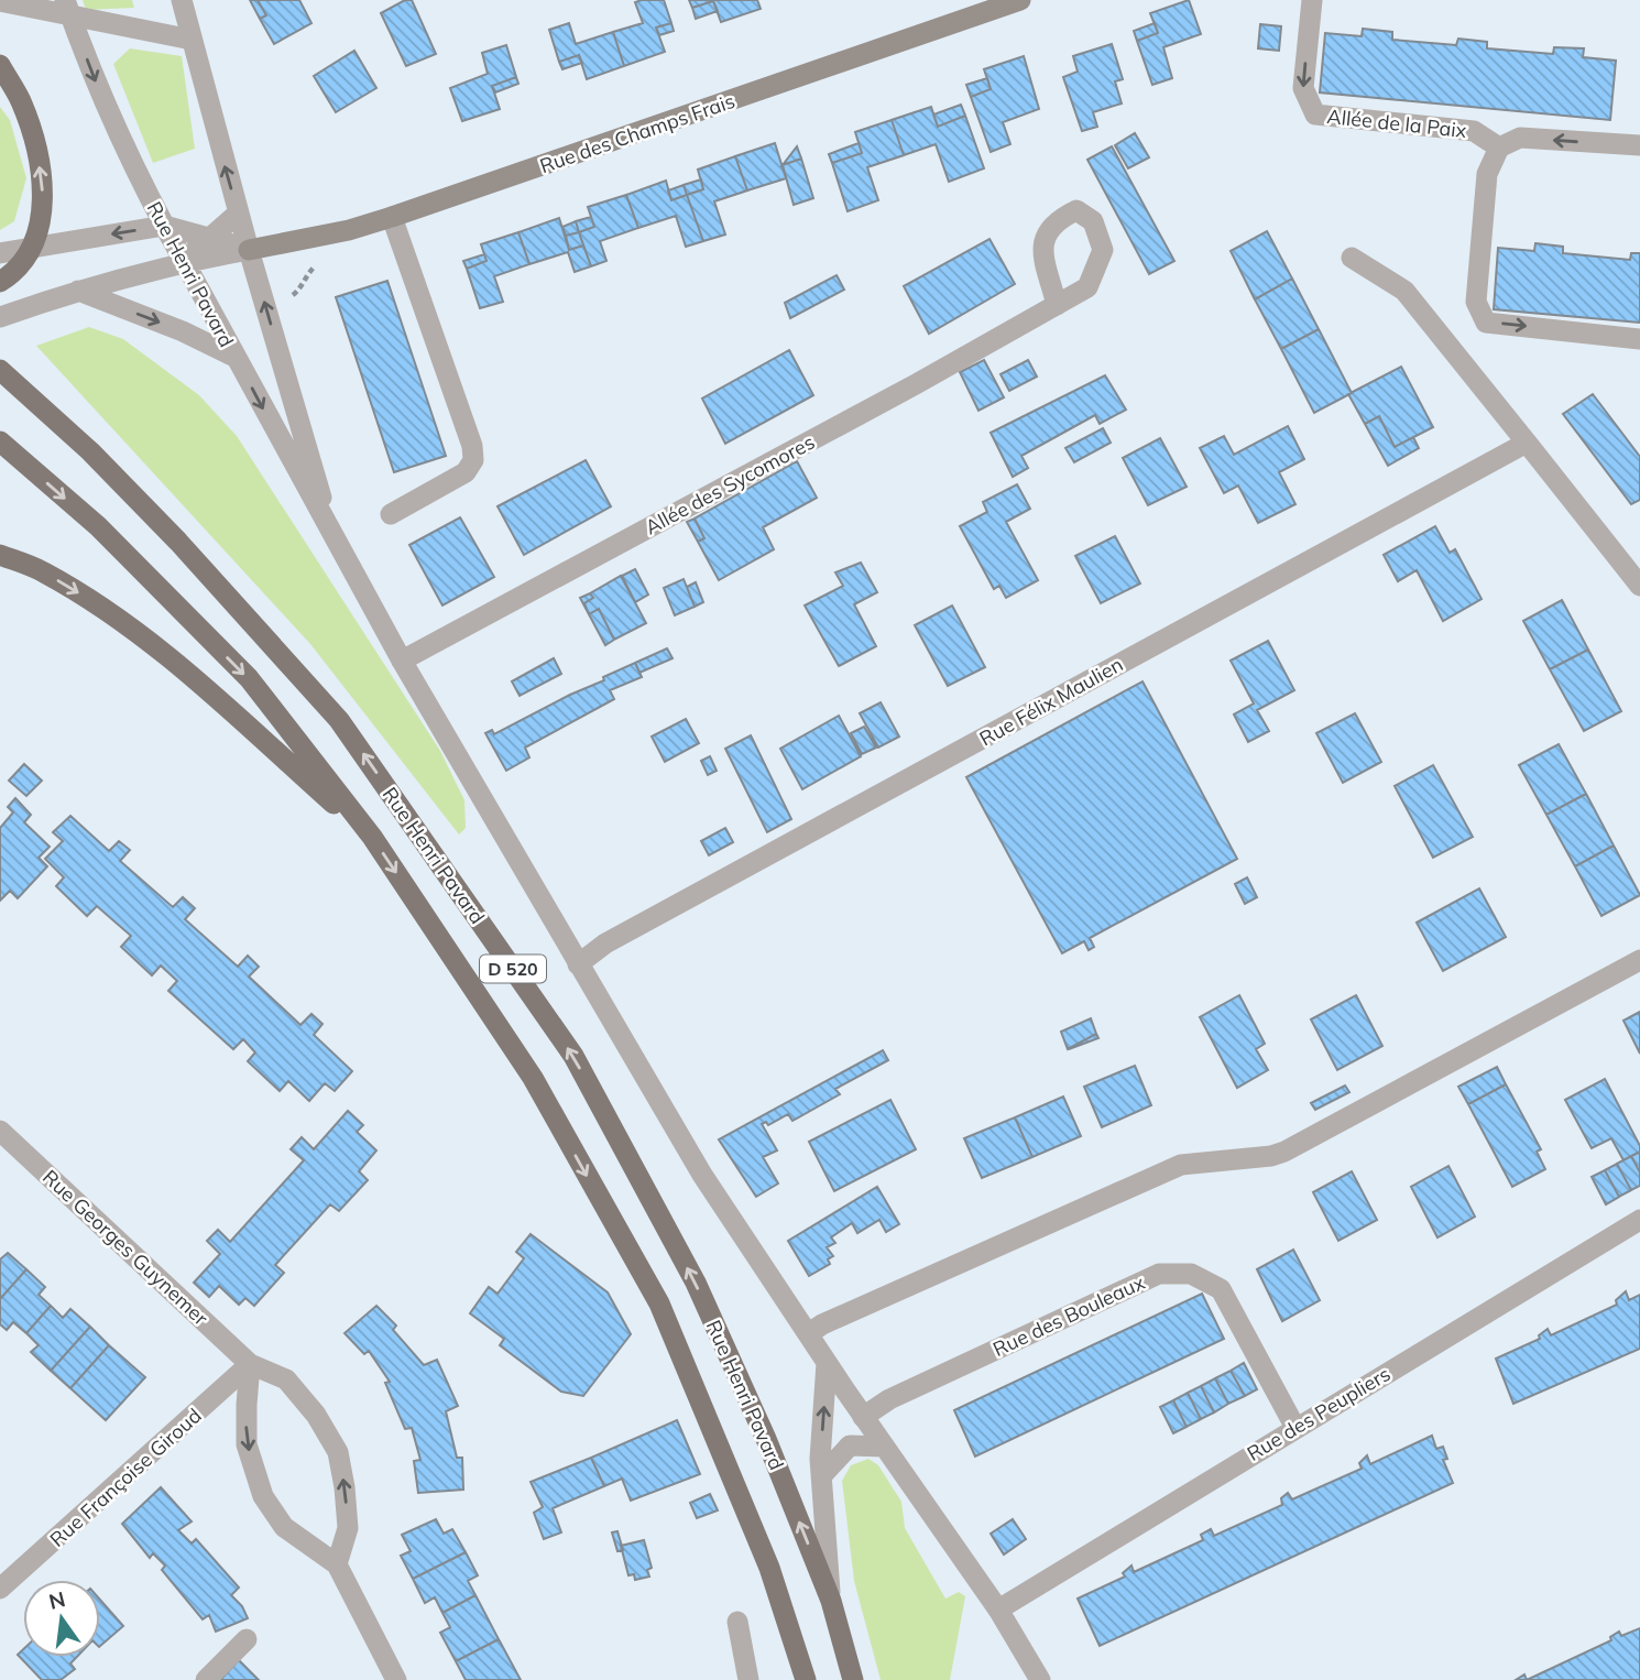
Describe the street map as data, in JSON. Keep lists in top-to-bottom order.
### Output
{
  "streets": {
    "main road": ["Rue des Champs Frais", "Rue Henri Pavard", "D 520"],
    "street": [
      "Allée de la Paix",
      "Allée des Sycomores",
      "Rue Félix Maulien",
      "Rue Georges Guynemer",
      "Rue des Bouleaux",
      "Rue des Peupliers",
      "Rue Françoise Giroud"
    ]
  },
  "crossings": [
    ["Rue des Champs Frais", "Rue Henri Pavard"],
    ["Rue Henri Pavard", "Allée des Sycomores"],
    ["Rue Henri Pavard", "Rue Félix Maulien"],
    ["Rue Henri Pavard", "Rue des Bouleaux"],
    ["Rue Henri Pavard", "Rue des Peupliers"],
    ["Rue Georges Guynemer", "Rue Françoise Giroud"],
    ["Rue des Bouleaux", "Rue des Peupliers"]
  ],
  "north": "top"
}
